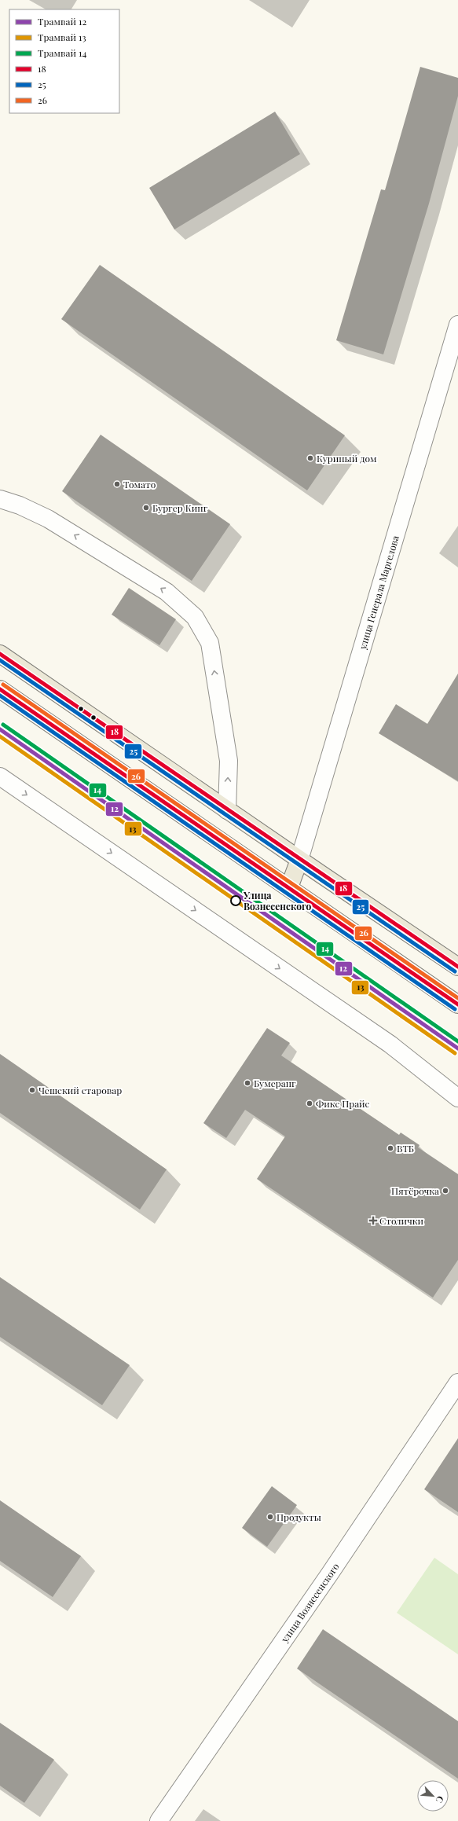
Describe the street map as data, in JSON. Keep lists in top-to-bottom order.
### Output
{
  "streets": {
    "street": ["улица Генерала Маргелова", "улица Вознесенского"]
  },
  "places": {
    "other": [
      "Куриный дом",
      "Томато",
      "Бургер Кинг",
      "Улица Вознесенского",
      "Бумеранг",
      "Чешский старовар",
      "Фикс Прайс",
      "ВТБ",
      "Пятёрочка",
      "Продукты"
    ],
    "health": ["Столички"]
  },
  "lines": [
    "transit line 18",
    "transit line 25",
    "transit line 26",
    "tram line 14",
    "tram line 12",
    "tram line 13"
  ],
  "legend": [
    "Трамвай 12",
    "Трамвай 13",
    "Трамвай 14",
    "18",
    "25",
    "26"
  ],
  "north": "bottom right"
}
